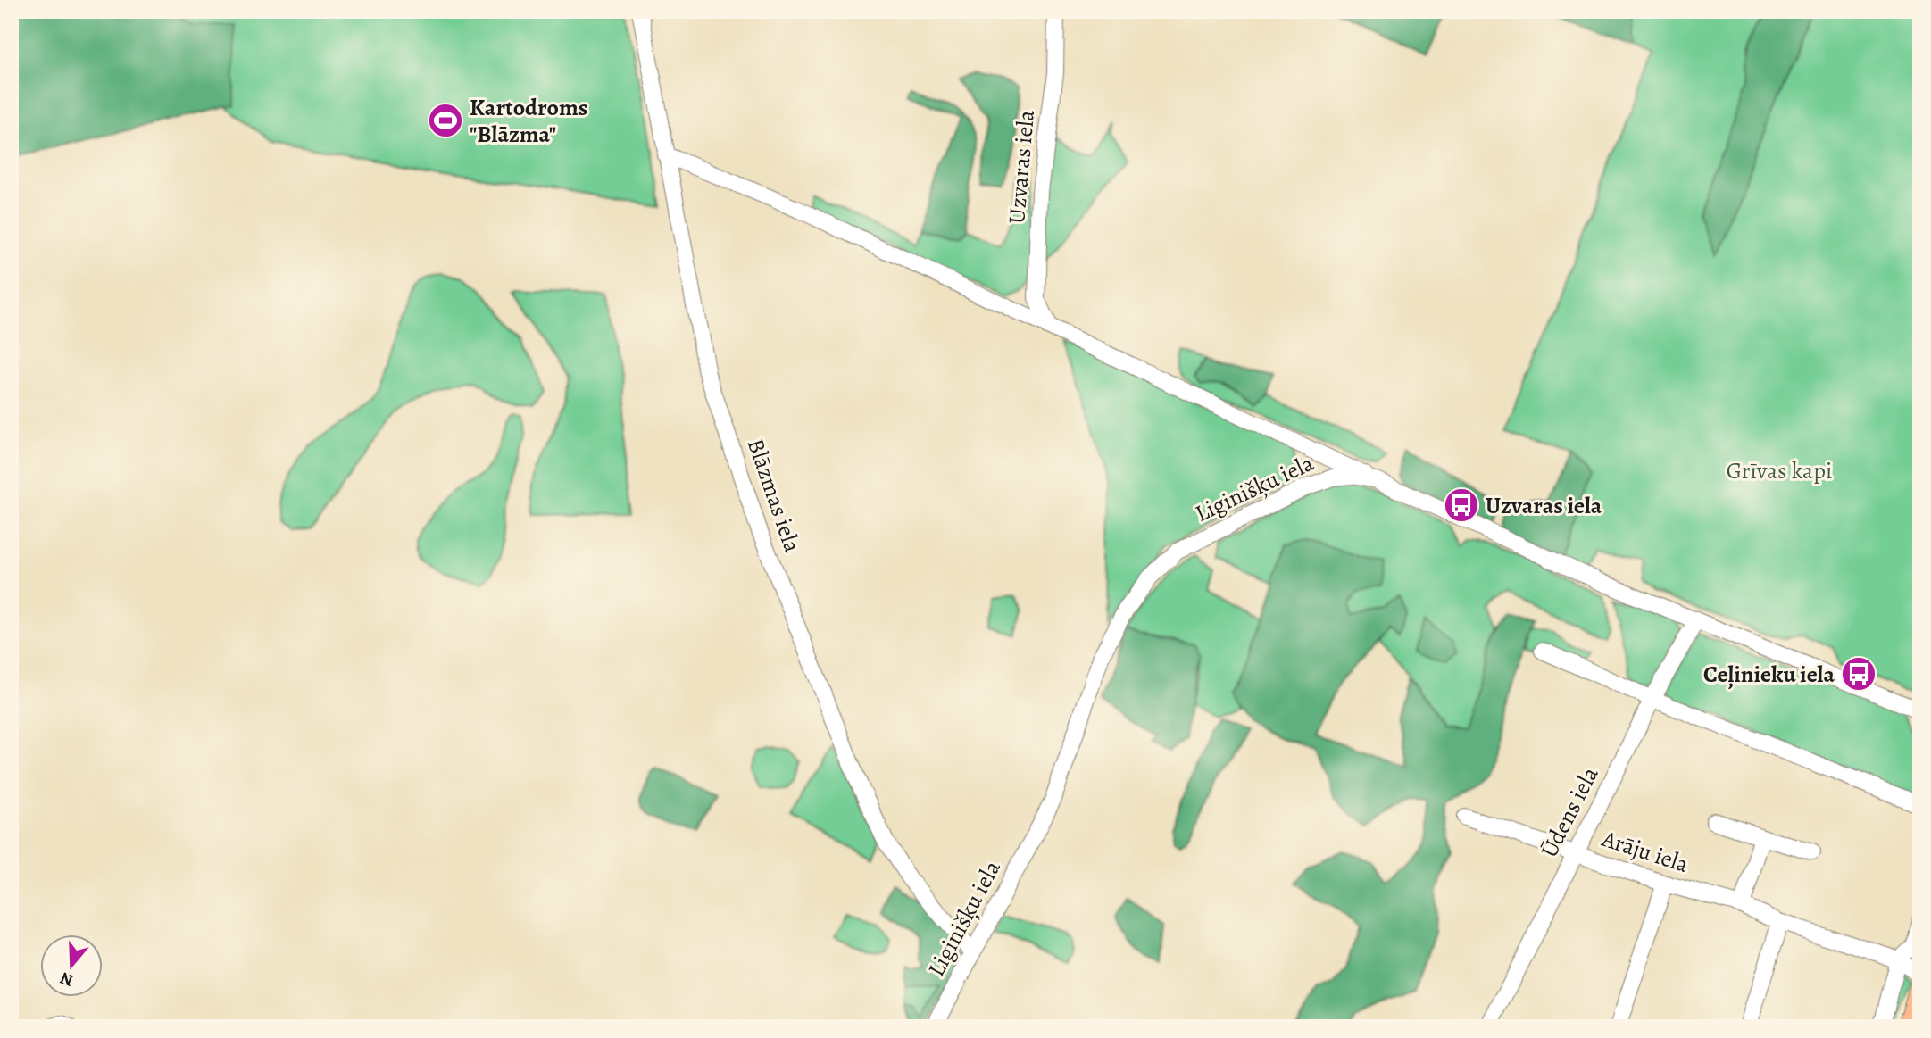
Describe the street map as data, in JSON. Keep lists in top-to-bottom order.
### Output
{
  "streets": {
    "street": [
      "Uzvaras iela",
      "Liginišķu iela",
      "Blāzmas iela",
      "Ūdens iela",
      "Arāju iela"
    ]
  },
  "crossings": [
    ["Liginišķu iela", "Blāzmas iela"],
    ["Liginišķu iela", "Ūdens iela"],
    ["Ūdens iela", "Arāju iela"]
  ],
  "parks": ["Grīvas kapi"],
  "places": {
    "sports": ["Kartodroms \"Blāzma\""],
    "bus stop": ["Uzvaras iela", "Ceļinieku iela"]
  },
  "north": "bottom"
}
